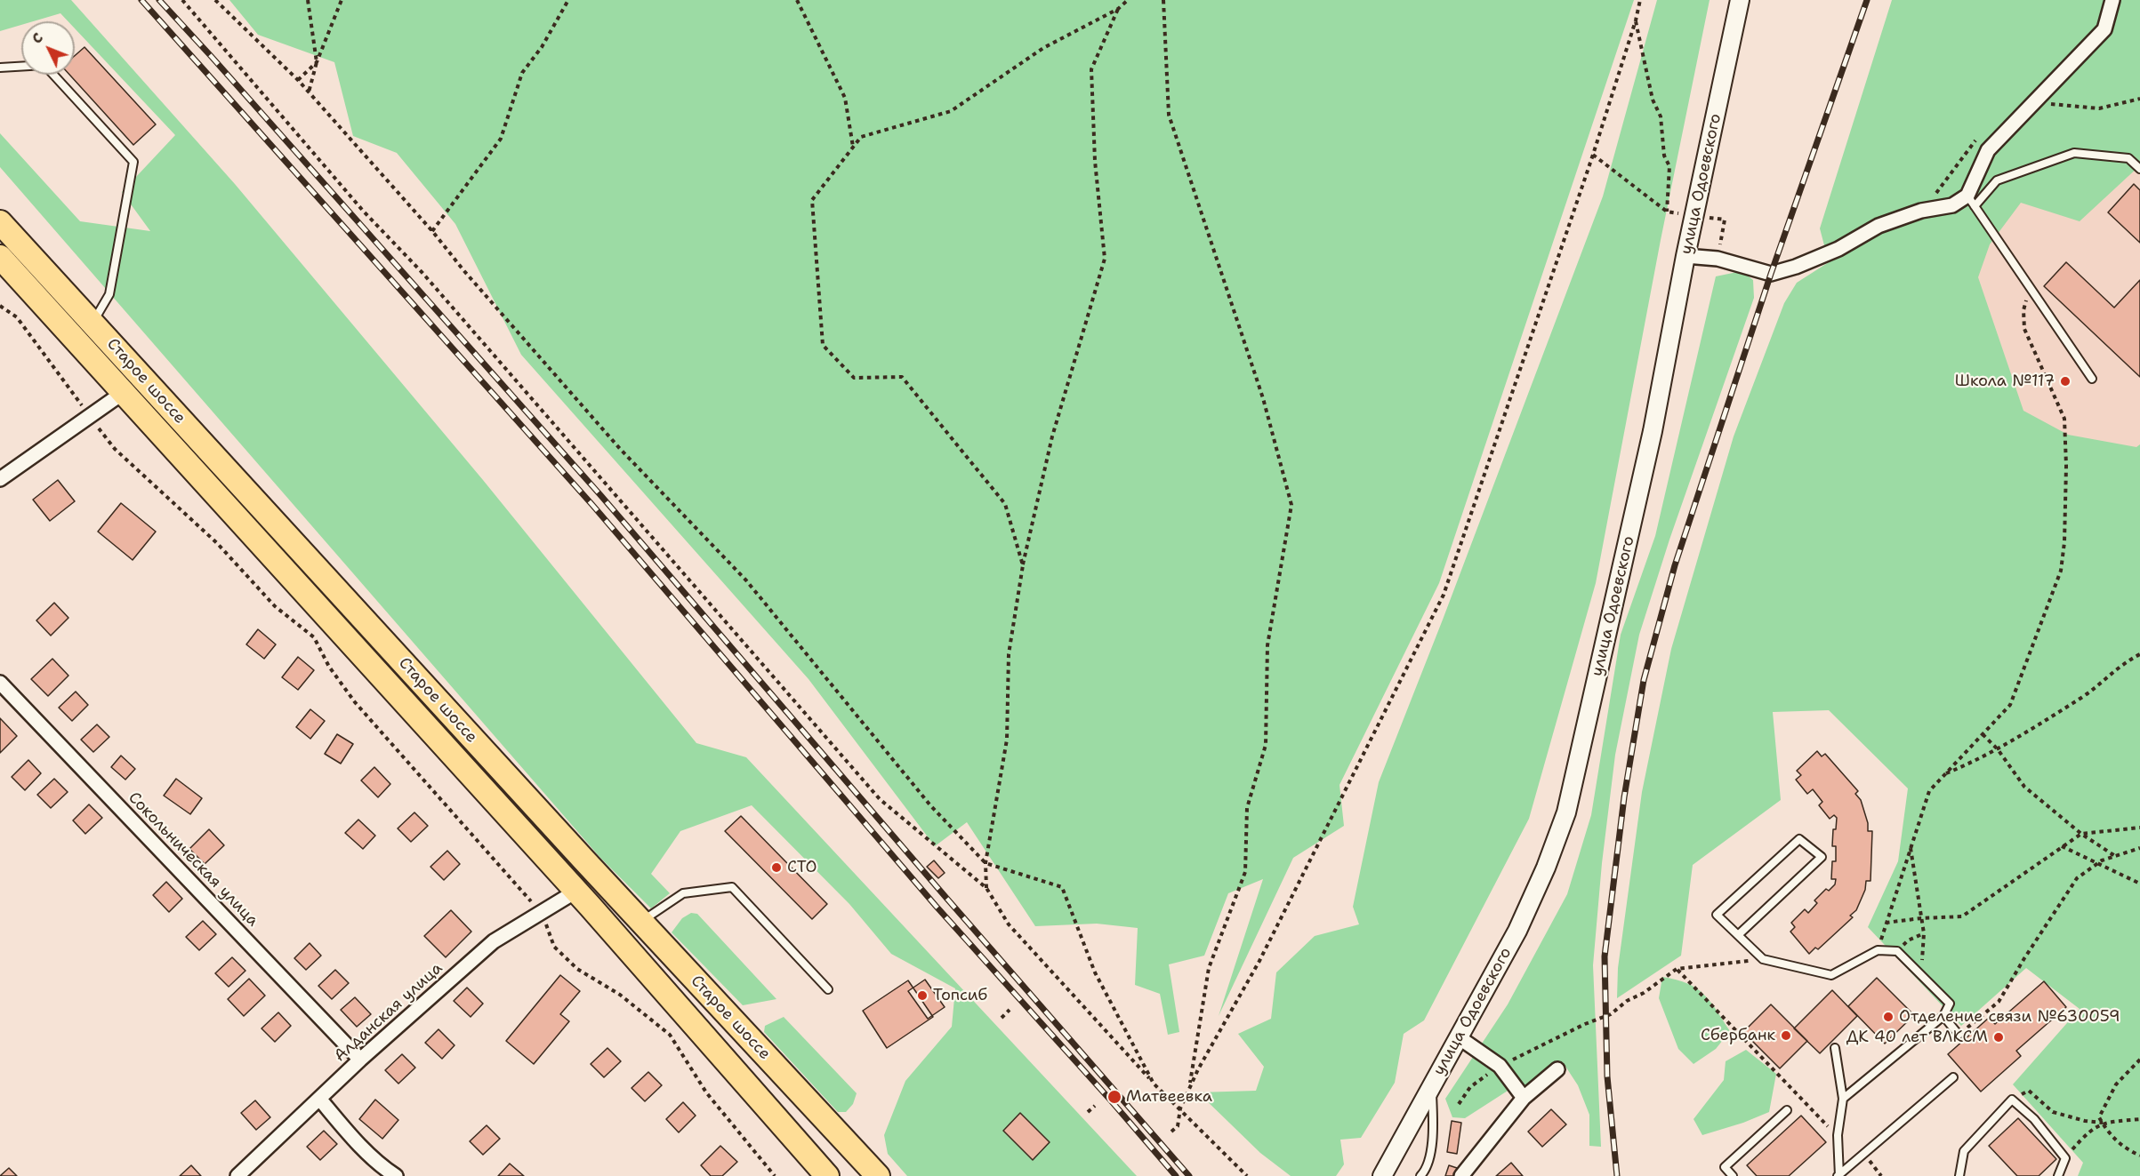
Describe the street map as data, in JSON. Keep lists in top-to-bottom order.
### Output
{
  "streets": {
    "highway": ["Старое шоссе"],
    "street": ["улица Одоевского", "Сокольническая улица", "Алданская улица"]
  },
  "crossings": [
    ["Старое шоссе", "Алданская улица"],
    ["Сокольническая улица", "Алданская улица"]
  ],
  "places": [
    "Школа №117",
    "СТО",
    "Топсиб",
    "Отделение связи №630059",
    "Сбербанк",
    "ДК 40 лет ВЛКСМ",
    "Матвеевка"
  ],
  "north": "top left"
}
